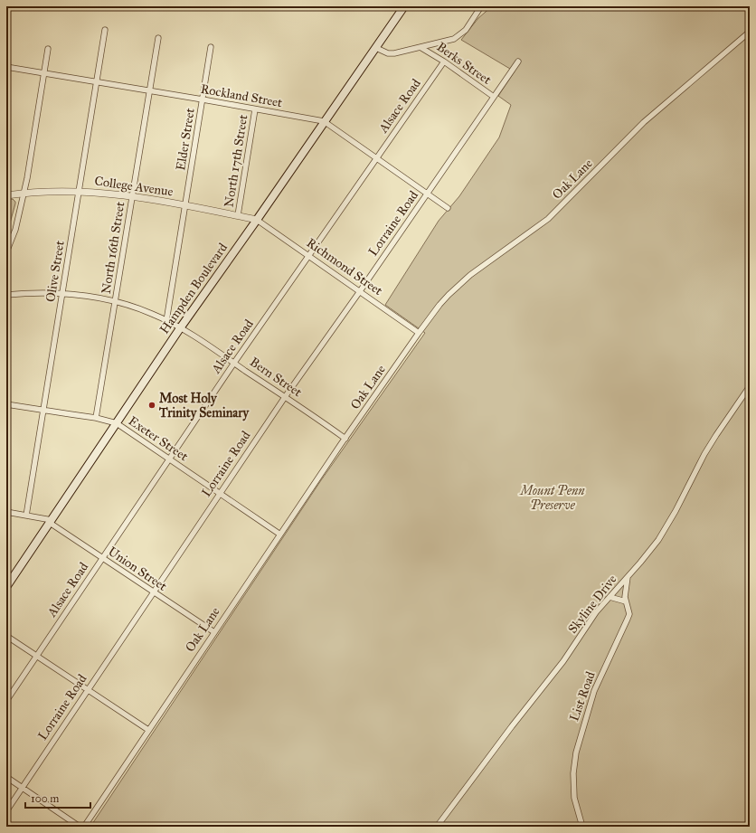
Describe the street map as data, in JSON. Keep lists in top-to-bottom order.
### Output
{
  "streets": {
    "main road": ["Hampden Boulevard"],
    "street": [
      "Berks Street",
      "Rockland Street",
      "Alsace Road",
      "Elder Street",
      "North 17th Street",
      "Oak Lane",
      "College Avenue",
      "Lorraine Road",
      "North 16th Street",
      "Richmond Street",
      "Olive Street",
      "Bern Street",
      "Exeter Street",
      "Union Street",
      "Skyline Drive",
      "List Road"
    ]
  },
  "crossings": [
    ["Berks Street", "Alsace Road"],
    ["Berks Street", "Lorraine Road"],
    ["Rockland Street", "Alsace Road"],
    ["Rockland Street", "Elder Street"],
    ["Rockland Street", "North 17th Street"],
    ["Rockland Street", "Lorraine Road"],
    ["Rockland Street", "North 16th Street"],
    ["Rockland Street", "Olive Street"],
    ["Rockland Street", "Hampden Boulevard"],
    ["Alsace Road", "Richmond Street"],
    ["Alsace Road", "Bern Street"],
    ["Alsace Road", "Exeter Street"],
    ["Alsace Road", "Union Street"],
    ["Elder Street", "College Avenue"],
    ["Elder Street", "Bern Street"],
    ["North 17th Street", "College Avenue"],
    ["Oak Lane", "Richmond Street"],
    ["Oak Lane", "Bern Street"],
    ["Oak Lane", "Exeter Street"],
    ["Oak Lane", "Union Street"],
    ["College Avenue", "North 16th Street"],
    ["College Avenue", "Richmond Street"],
    ["College Avenue", "Olive Street"],
    ["College Avenue", "Hampden Boulevard"],
    ["Lorraine Road", "Richmond Street"],
    ["Lorraine Road", "Bern Street"],
    ["Lorraine Road", "Exeter Street"],
    ["Lorraine Road", "Union Street"],
    ["North 16th Street", "Bern Street"],
    ["North 16th Street", "Exeter Street"],
    ["Richmond Street", "Hampden Boulevard"],
    ["Olive Street", "Bern Street"],
    ["Olive Street", "Exeter Street"],
    ["Olive Street", "Union Street"],
    ["Hampden Boulevard", "Bern Street"],
    ["Hampden Boulevard", "Exeter Street"],
    ["Hampden Boulevard", "Union Street"],
    ["Skyline Drive", "List Road"]
  ],
  "parks": ["Mount Penn Preserve"],
  "places": ["Most Holy Trinity Seminary"],
  "scale_bar": "100 m"
}
